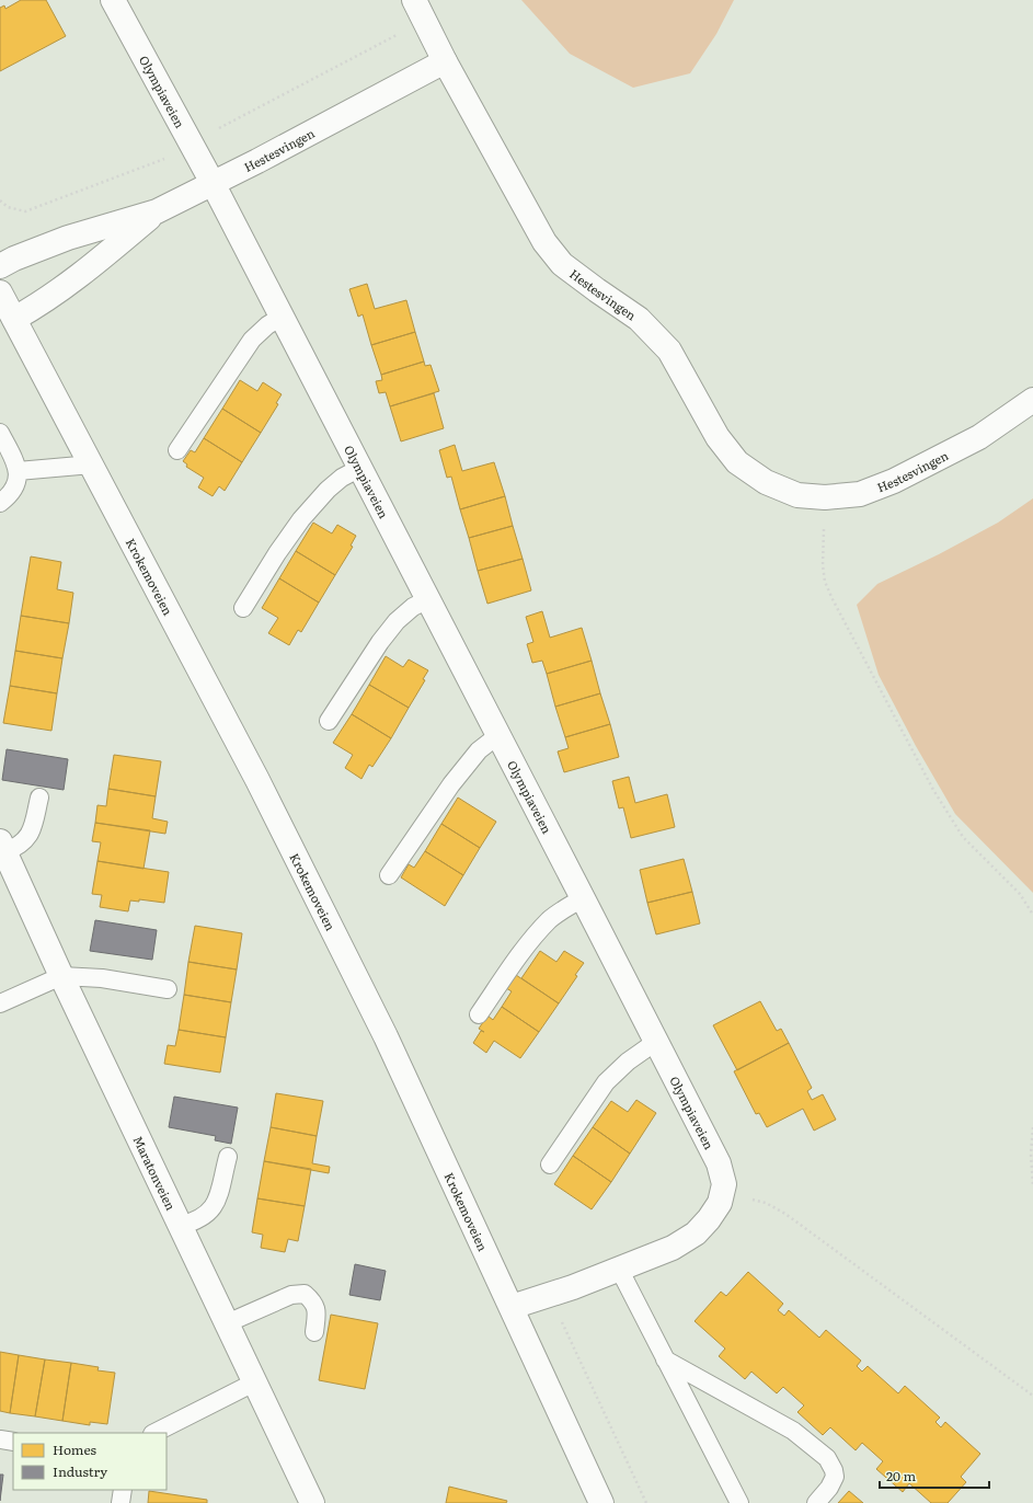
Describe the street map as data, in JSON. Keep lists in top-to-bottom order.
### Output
{
  "streets": {
    "street": [
      "Olympiaveien",
      "Hestesvingen",
      "Krokemoveien",
      "Maratonveien"
    ]
  },
  "crossings": [
    ["Olympiaveien", "Hestesvingen"],
    ["Olympiaveien", "Krokemoveien"]
  ],
  "legend": ["Homes", "Industry"],
  "scale_bar": "20 m"
}
